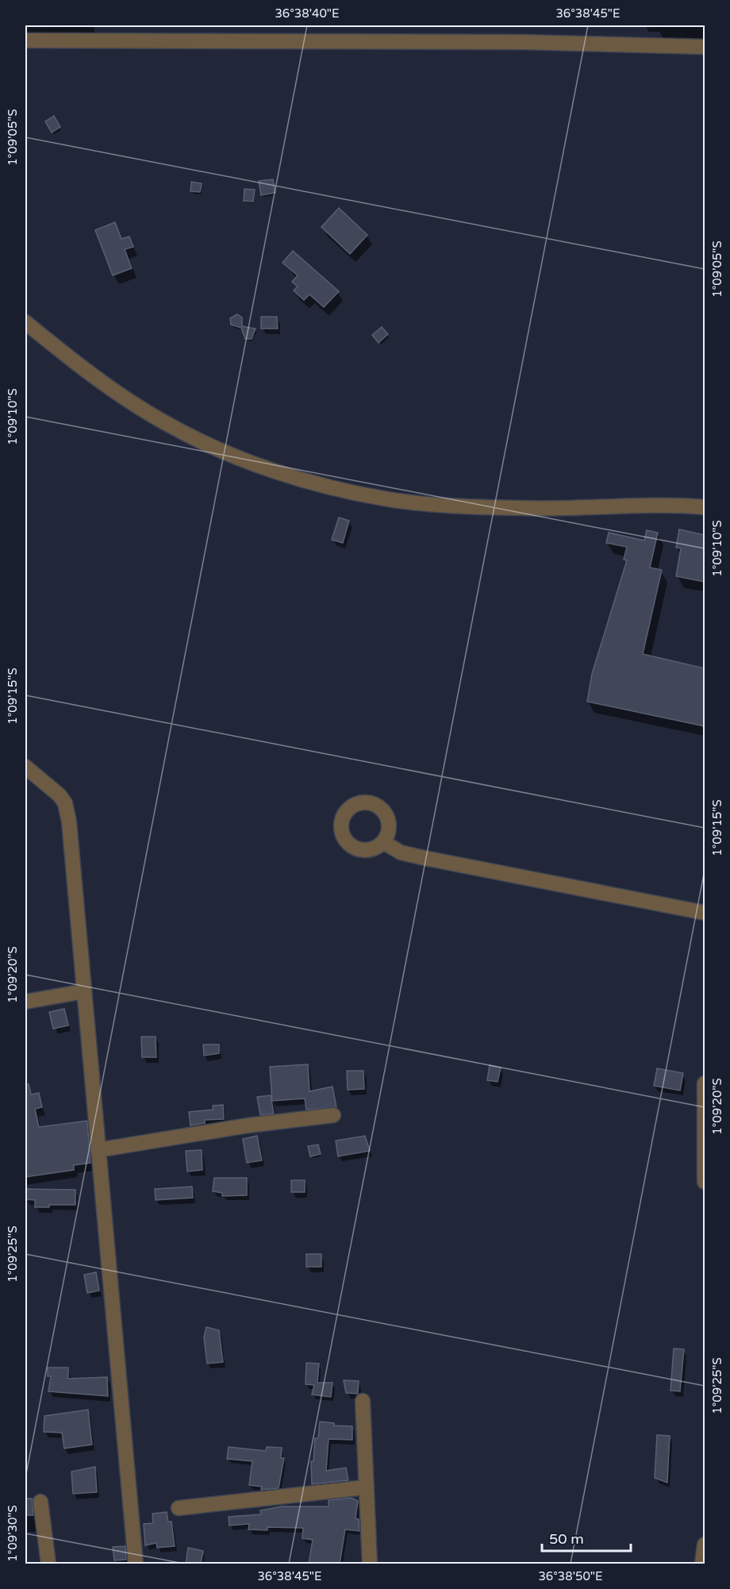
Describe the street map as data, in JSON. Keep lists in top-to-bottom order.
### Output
{
  "scale_bar": "50 m",
  "coordinates": [
    "36°38'40\"E",
    "36°38'45\"E",
    "1°09'05\"S",
    "1°09'10\"S",
    "1°09'15\"S",
    "1°09'20\"S",
    "1°09'25\"S",
    "1°09'30\"S",
    "36°38'50\"E"
  ]
}
